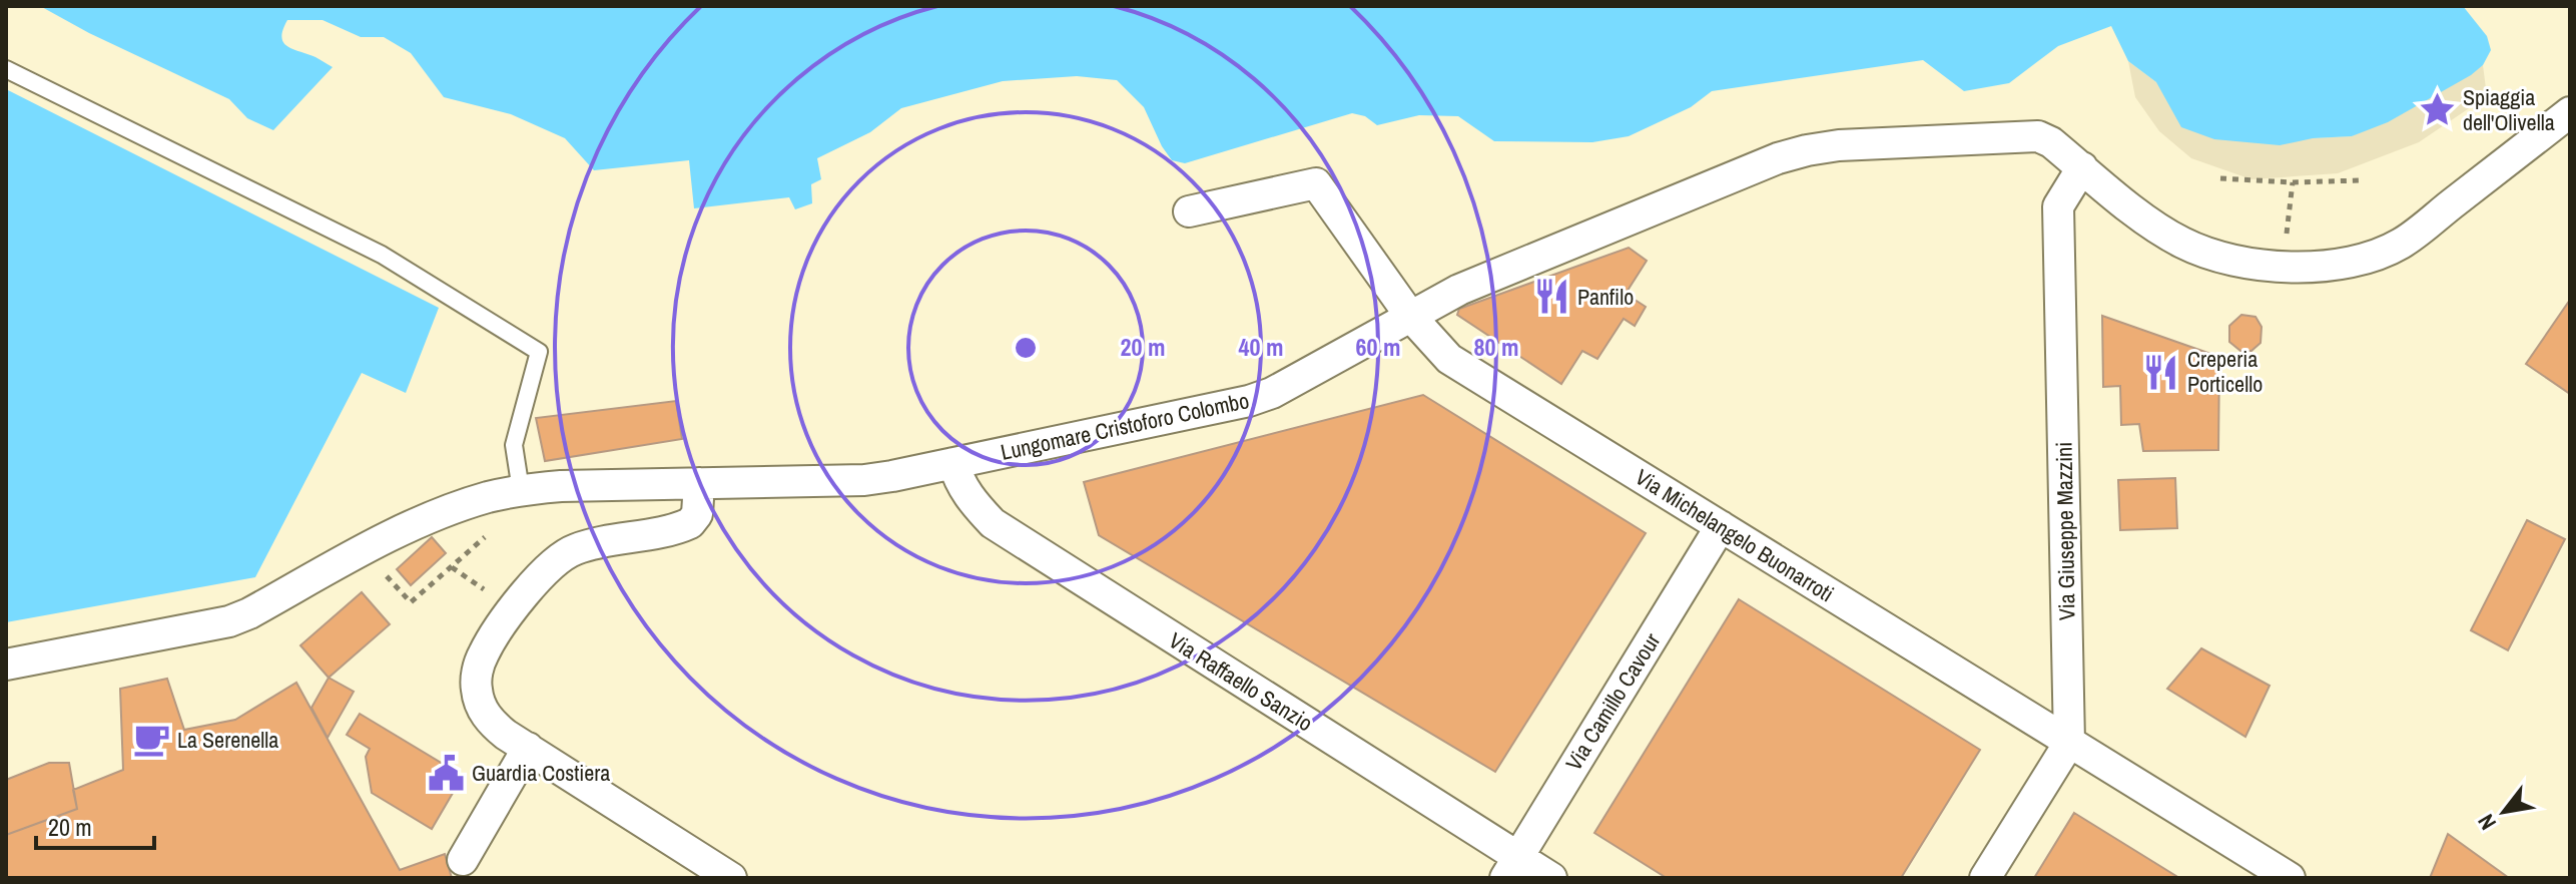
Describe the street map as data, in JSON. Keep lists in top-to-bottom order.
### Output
{
  "streets": {
    "street": [
      "Lungomare Cristoforo Colombo",
      "Via Giuseppe Mazzini",
      "Via Michelangelo Buonarroti",
      "Via Raffaello Sanzio",
      "Via Camillo Cavour"
    ]
  },
  "crossings": [
    ["Lungomare Cristoforo Colombo", "Via Giuseppe Mazzini"],
    ["Lungomare Cristoforo Colombo", "Via Michelangelo Buonarroti"],
    ["Lungomare Cristoforo Colombo", "Via Raffaello Sanzio"],
    ["Via Giuseppe Mazzini", "Via Michelangelo Buonarroti"],
    ["Via Michelangelo Buonarroti", "Via Camillo Cavour"],
    ["Via Raffaello Sanzio", "Via Camillo Cavour"]
  ],
  "places": {
    "place": ["Spiaggia dell'Olivella"],
    "restaurant": ["Panfilo", "Creperia Porticello"],
    "cafe": ["La Serenella"],
    "public building": ["Guardia Costiera"]
  },
  "scale_bar": "20 m",
  "north": "bottom left",
  "rings": [
    "20 m",
    "40 m",
    "60 m",
    "80 m"
  ]
}
